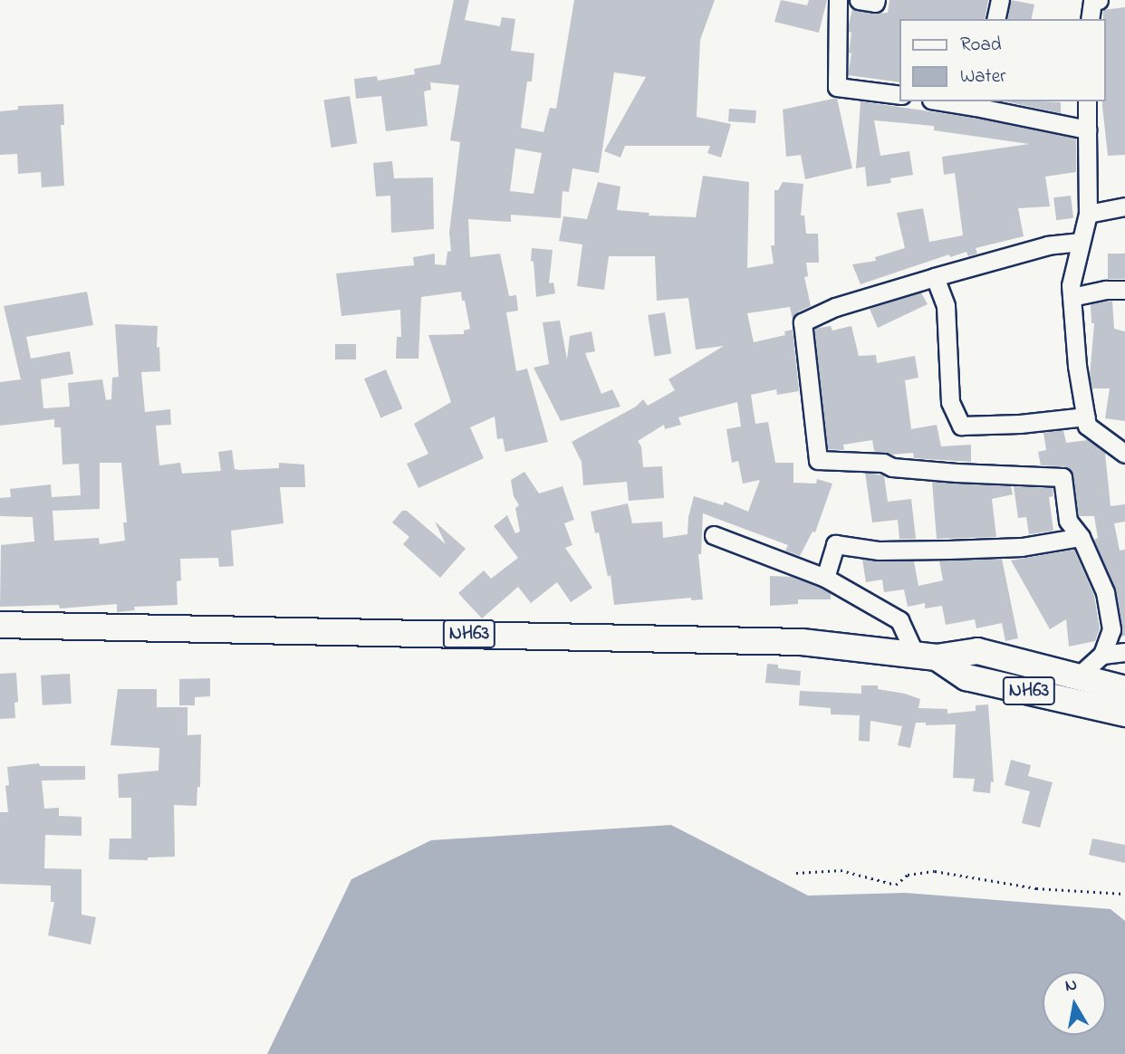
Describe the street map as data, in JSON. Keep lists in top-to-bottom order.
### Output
{
  "streets": {
    "highway": ["NH63"]
  },
  "legend": ["Road", "Water"],
  "north": "top"
}
